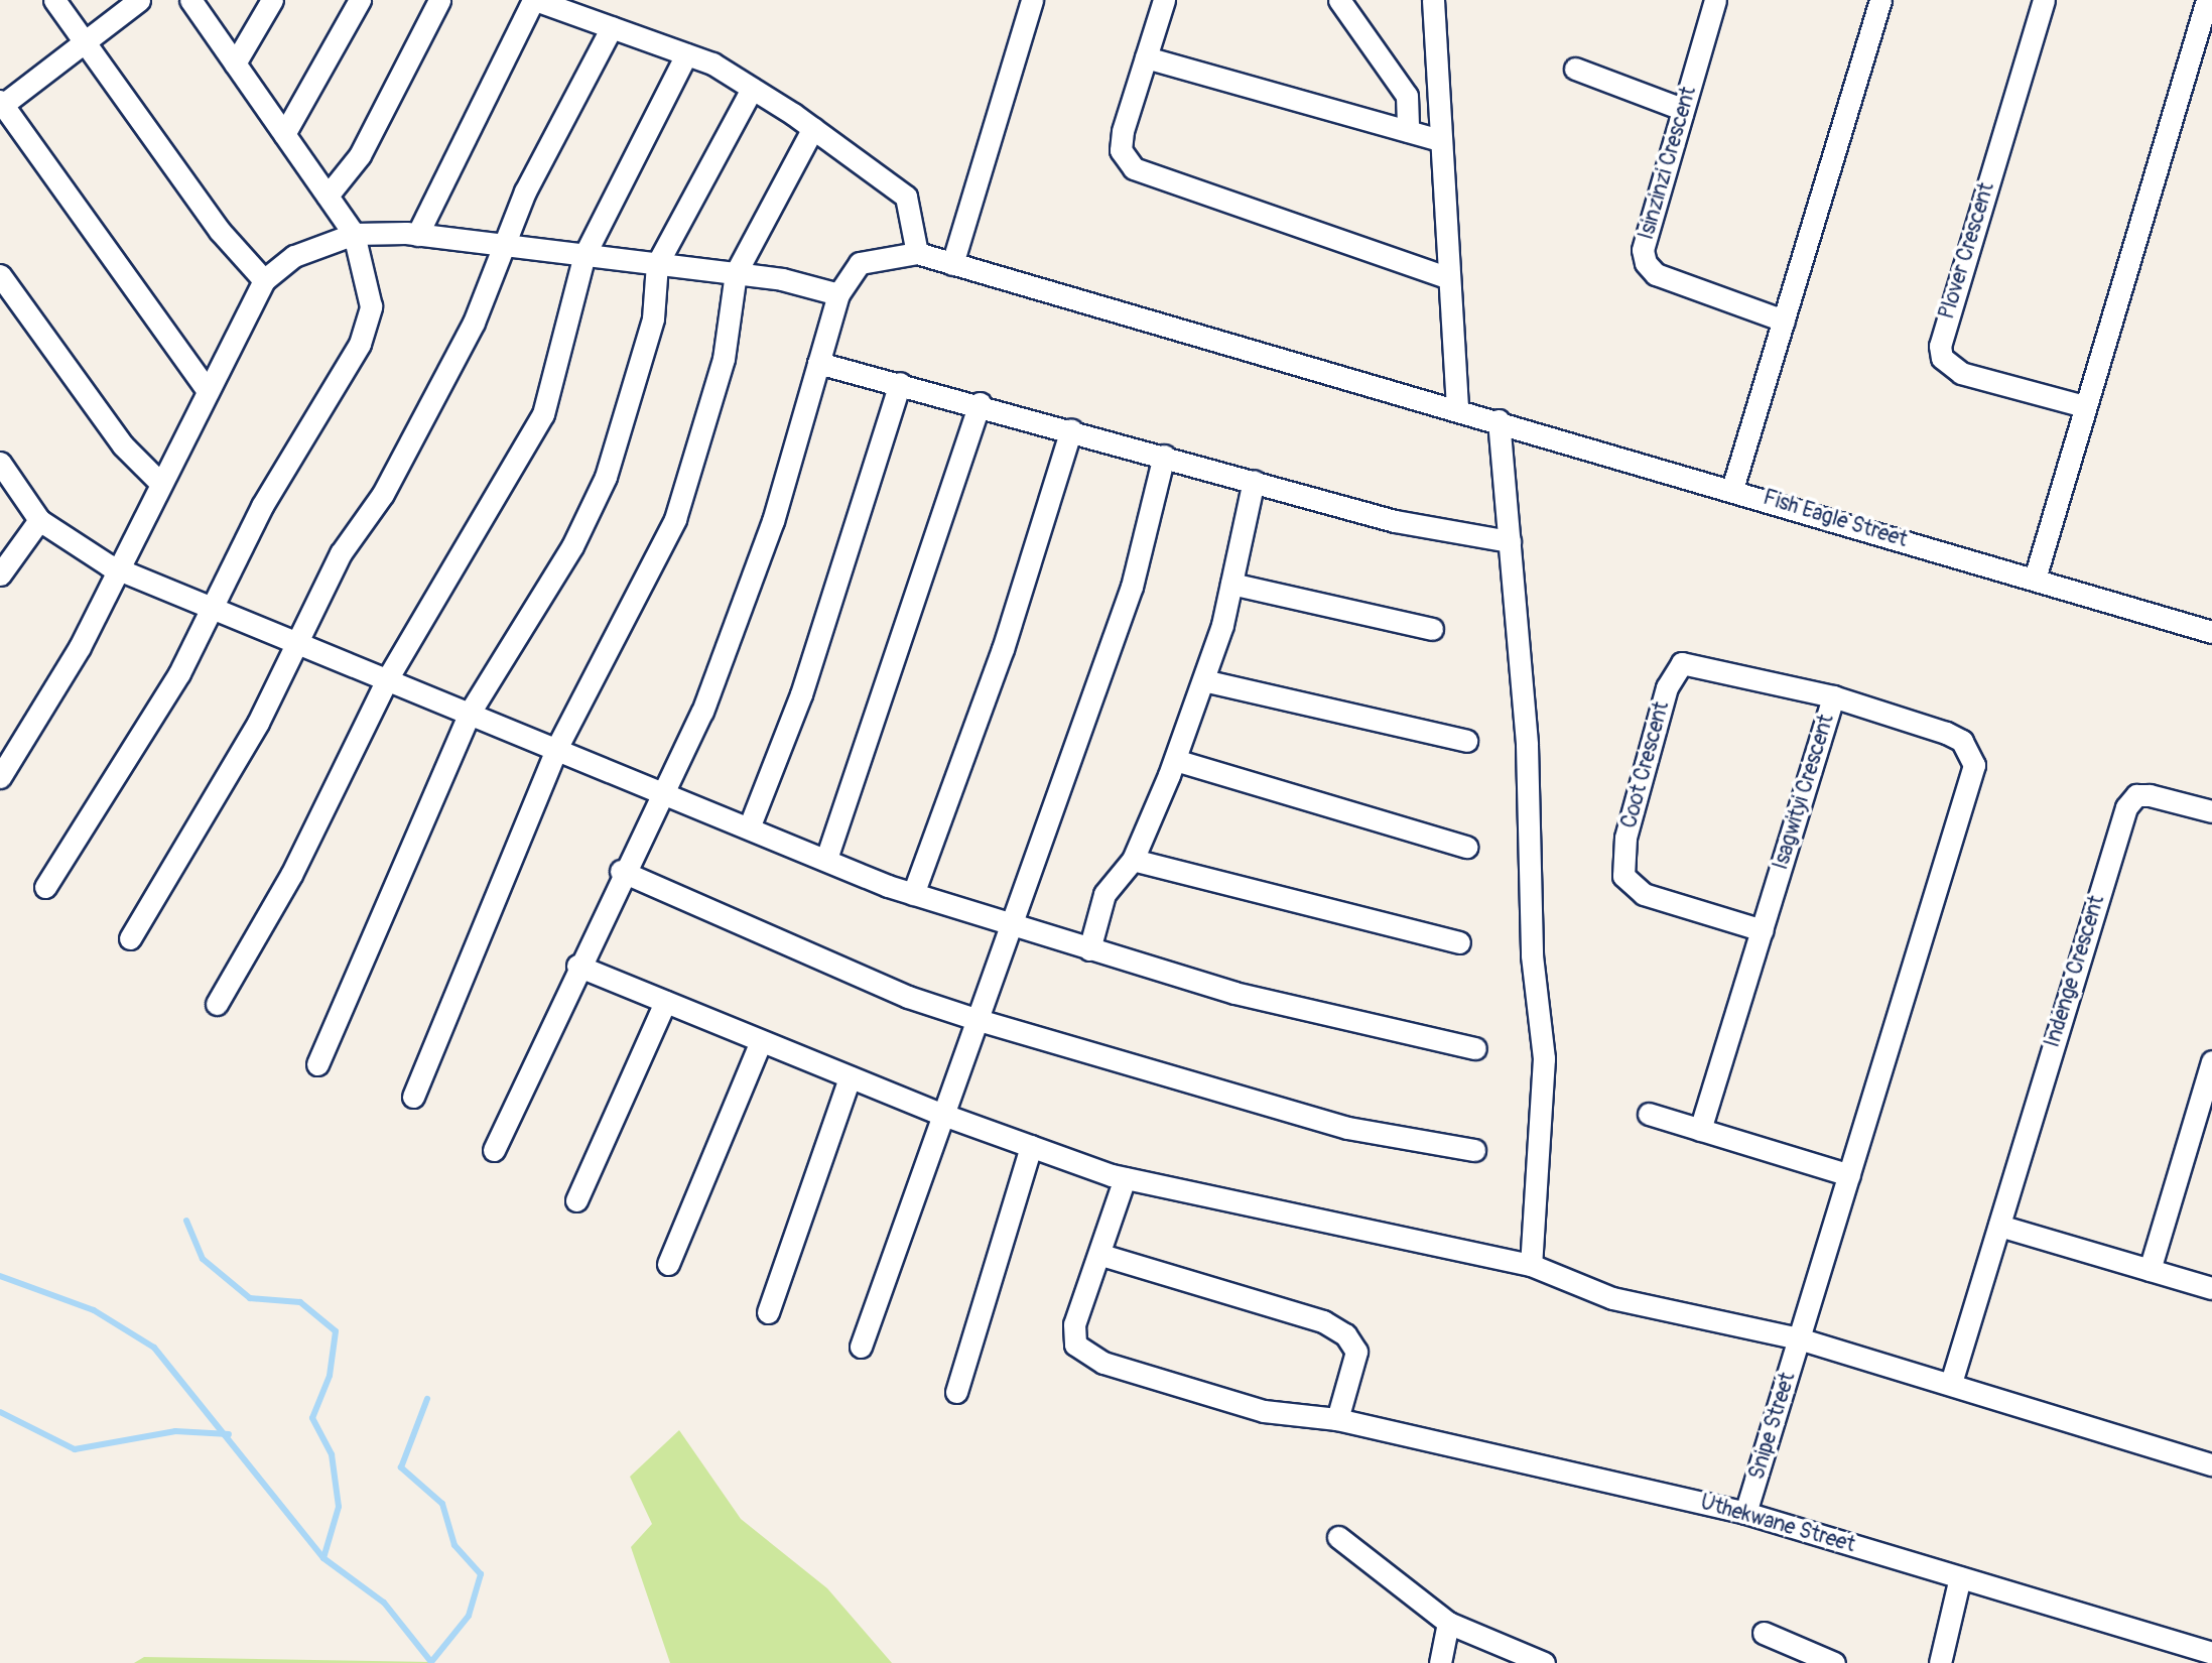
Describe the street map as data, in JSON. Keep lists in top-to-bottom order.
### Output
{
  "streets": {
    "street": [
      "Isinzinzi Crescent",
      "Plover Crescent",
      "Fish Eagle Street",
      "Coot Crescent",
      "Isagwityi Crescent",
      "Indenge Crescent",
      "Snipe Street",
      "Uthekwane Street"
    ]
  },
  "crossings": [
    ["Coot Crescent", "Isagwityi Crescent"],
    ["Isagwityi Crescent", "Snipe Street"],
    ["Snipe Street", "Uthekwane Street"]
  ]
}
